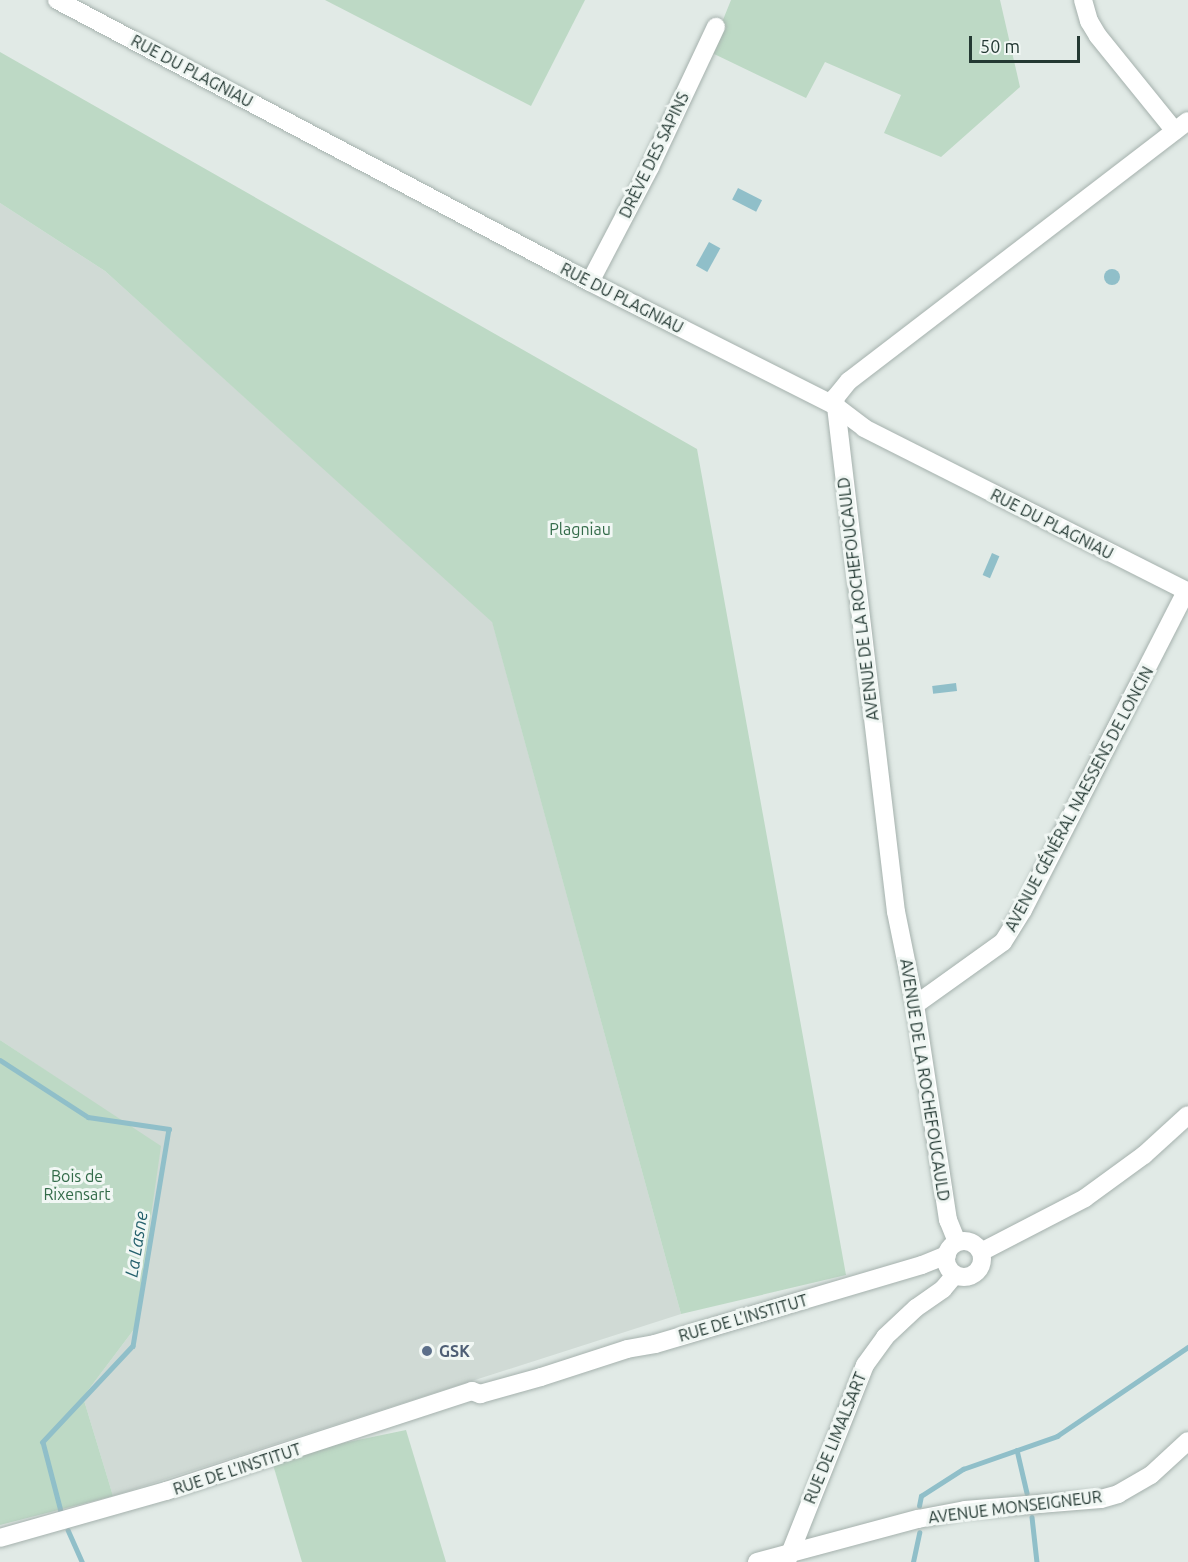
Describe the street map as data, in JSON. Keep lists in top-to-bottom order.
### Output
{
  "streets": {
    "street": [
      "RUE DU PLAGNIAU",
      "DRÈVE DES SAPINS",
      "AVENUE DE LA ROCHEFOUCAULD",
      "AVENUE GÉNÉRAL NAESSENS DE LONCIN",
      "RUE DE L'INSTITUT",
      "RUE DE LIMALSART",
      "AVENUE MONSEIGNEUR"
    ]
  },
  "crossings": [
    ["RUE DU PLAGNIAU", "DRÈVE DES SAPINS"],
    ["RUE DU PLAGNIAU", "AVENUE DE LA ROCHEFOUCAULD"],
    ["RUE DU PLAGNIAU", "AVENUE GÉNÉRAL NAESSENS DE LONCIN"],
    ["AVENUE DE LA ROCHEFOUCAULD", "AVENUE GÉNÉRAL NAESSENS DE LONCIN"],
    ["AVENUE DE LA ROCHEFOUCAULD", "RUE DE L'INSTITUT"],
    ["AVENUE DE LA ROCHEFOUCAULD", "RUE DE LIMALSART"],
    ["RUE DE L'INSTITUT", "RUE DE LIMALSART"],
    ["RUE DE LIMALSART", "AVENUE MONSEIGNEUR"]
  ],
  "water": ["La Lasne"],
  "parks": ["Plagniau", "Bois de Rixensart"],
  "places": ["GSK"],
  "scale_bar": "50 m"
}
